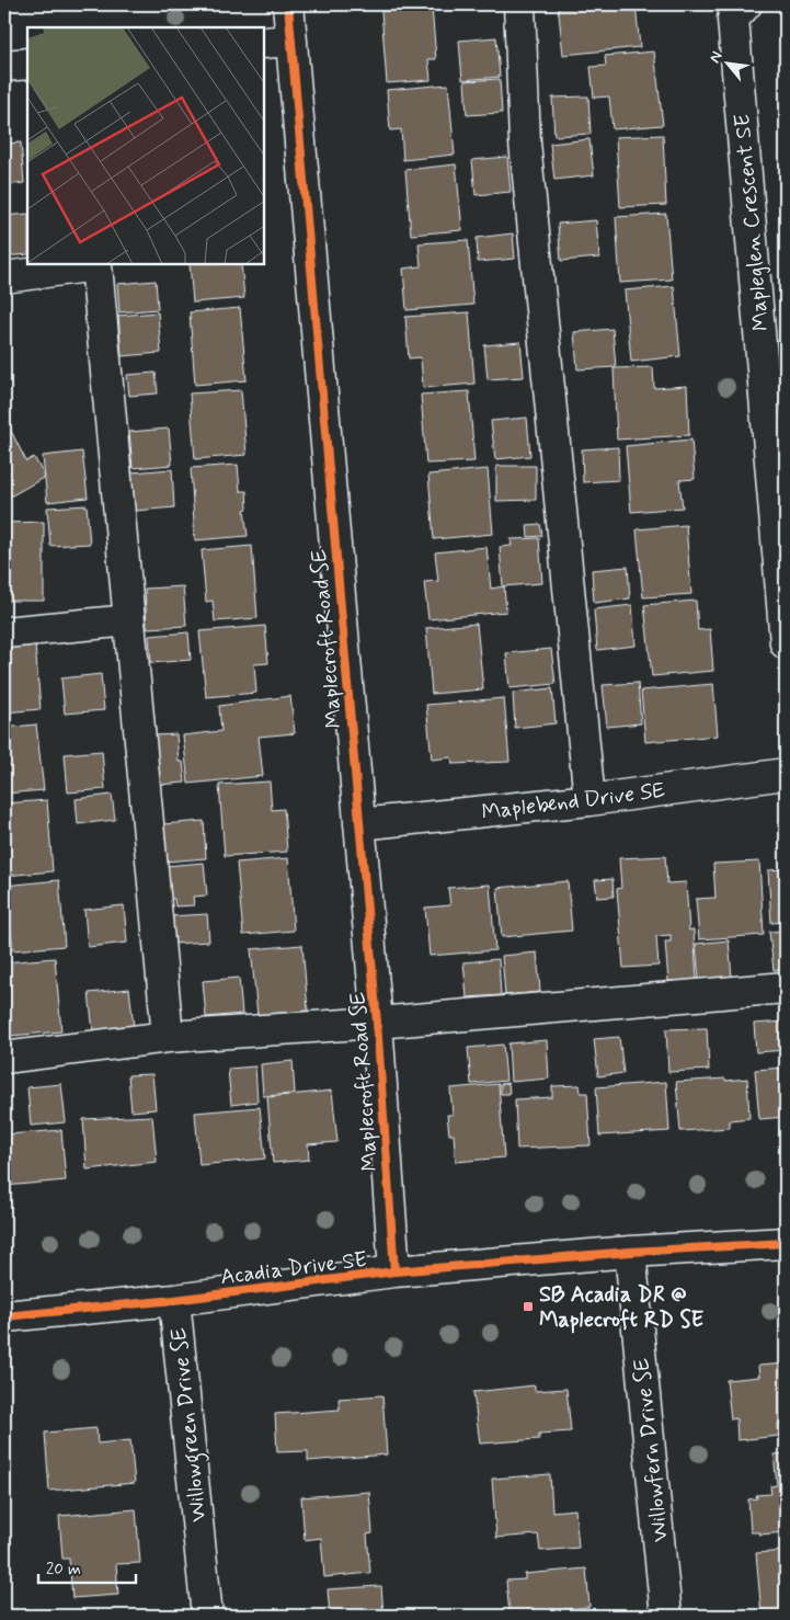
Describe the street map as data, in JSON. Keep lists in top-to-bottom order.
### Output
{
  "streets": {
    "street": [
      "Mapleglen Crescent SE",
      "Maplecroft Road SE",
      "Maplebend Drive SE",
      "Acadia Drive SE",
      "Willowgreen Drive SE",
      "Willowfern Drive SE"
    ]
  },
  "crossings": [
    ["Maplecroft Road SE", "Maplebend Drive SE"],
    ["Maplecroft Road SE", "Acadia Drive SE"],
    ["Acadia Drive SE", "Willowgreen Drive SE"],
    ["Acadia Drive SE", "Willowfern Drive SE"]
  ],
  "places": {
    "transit": ["SB Acadia DR @ Maplecroft RD SE"]
  },
  "scale_bar": "20 m",
  "north": "top left"
}
